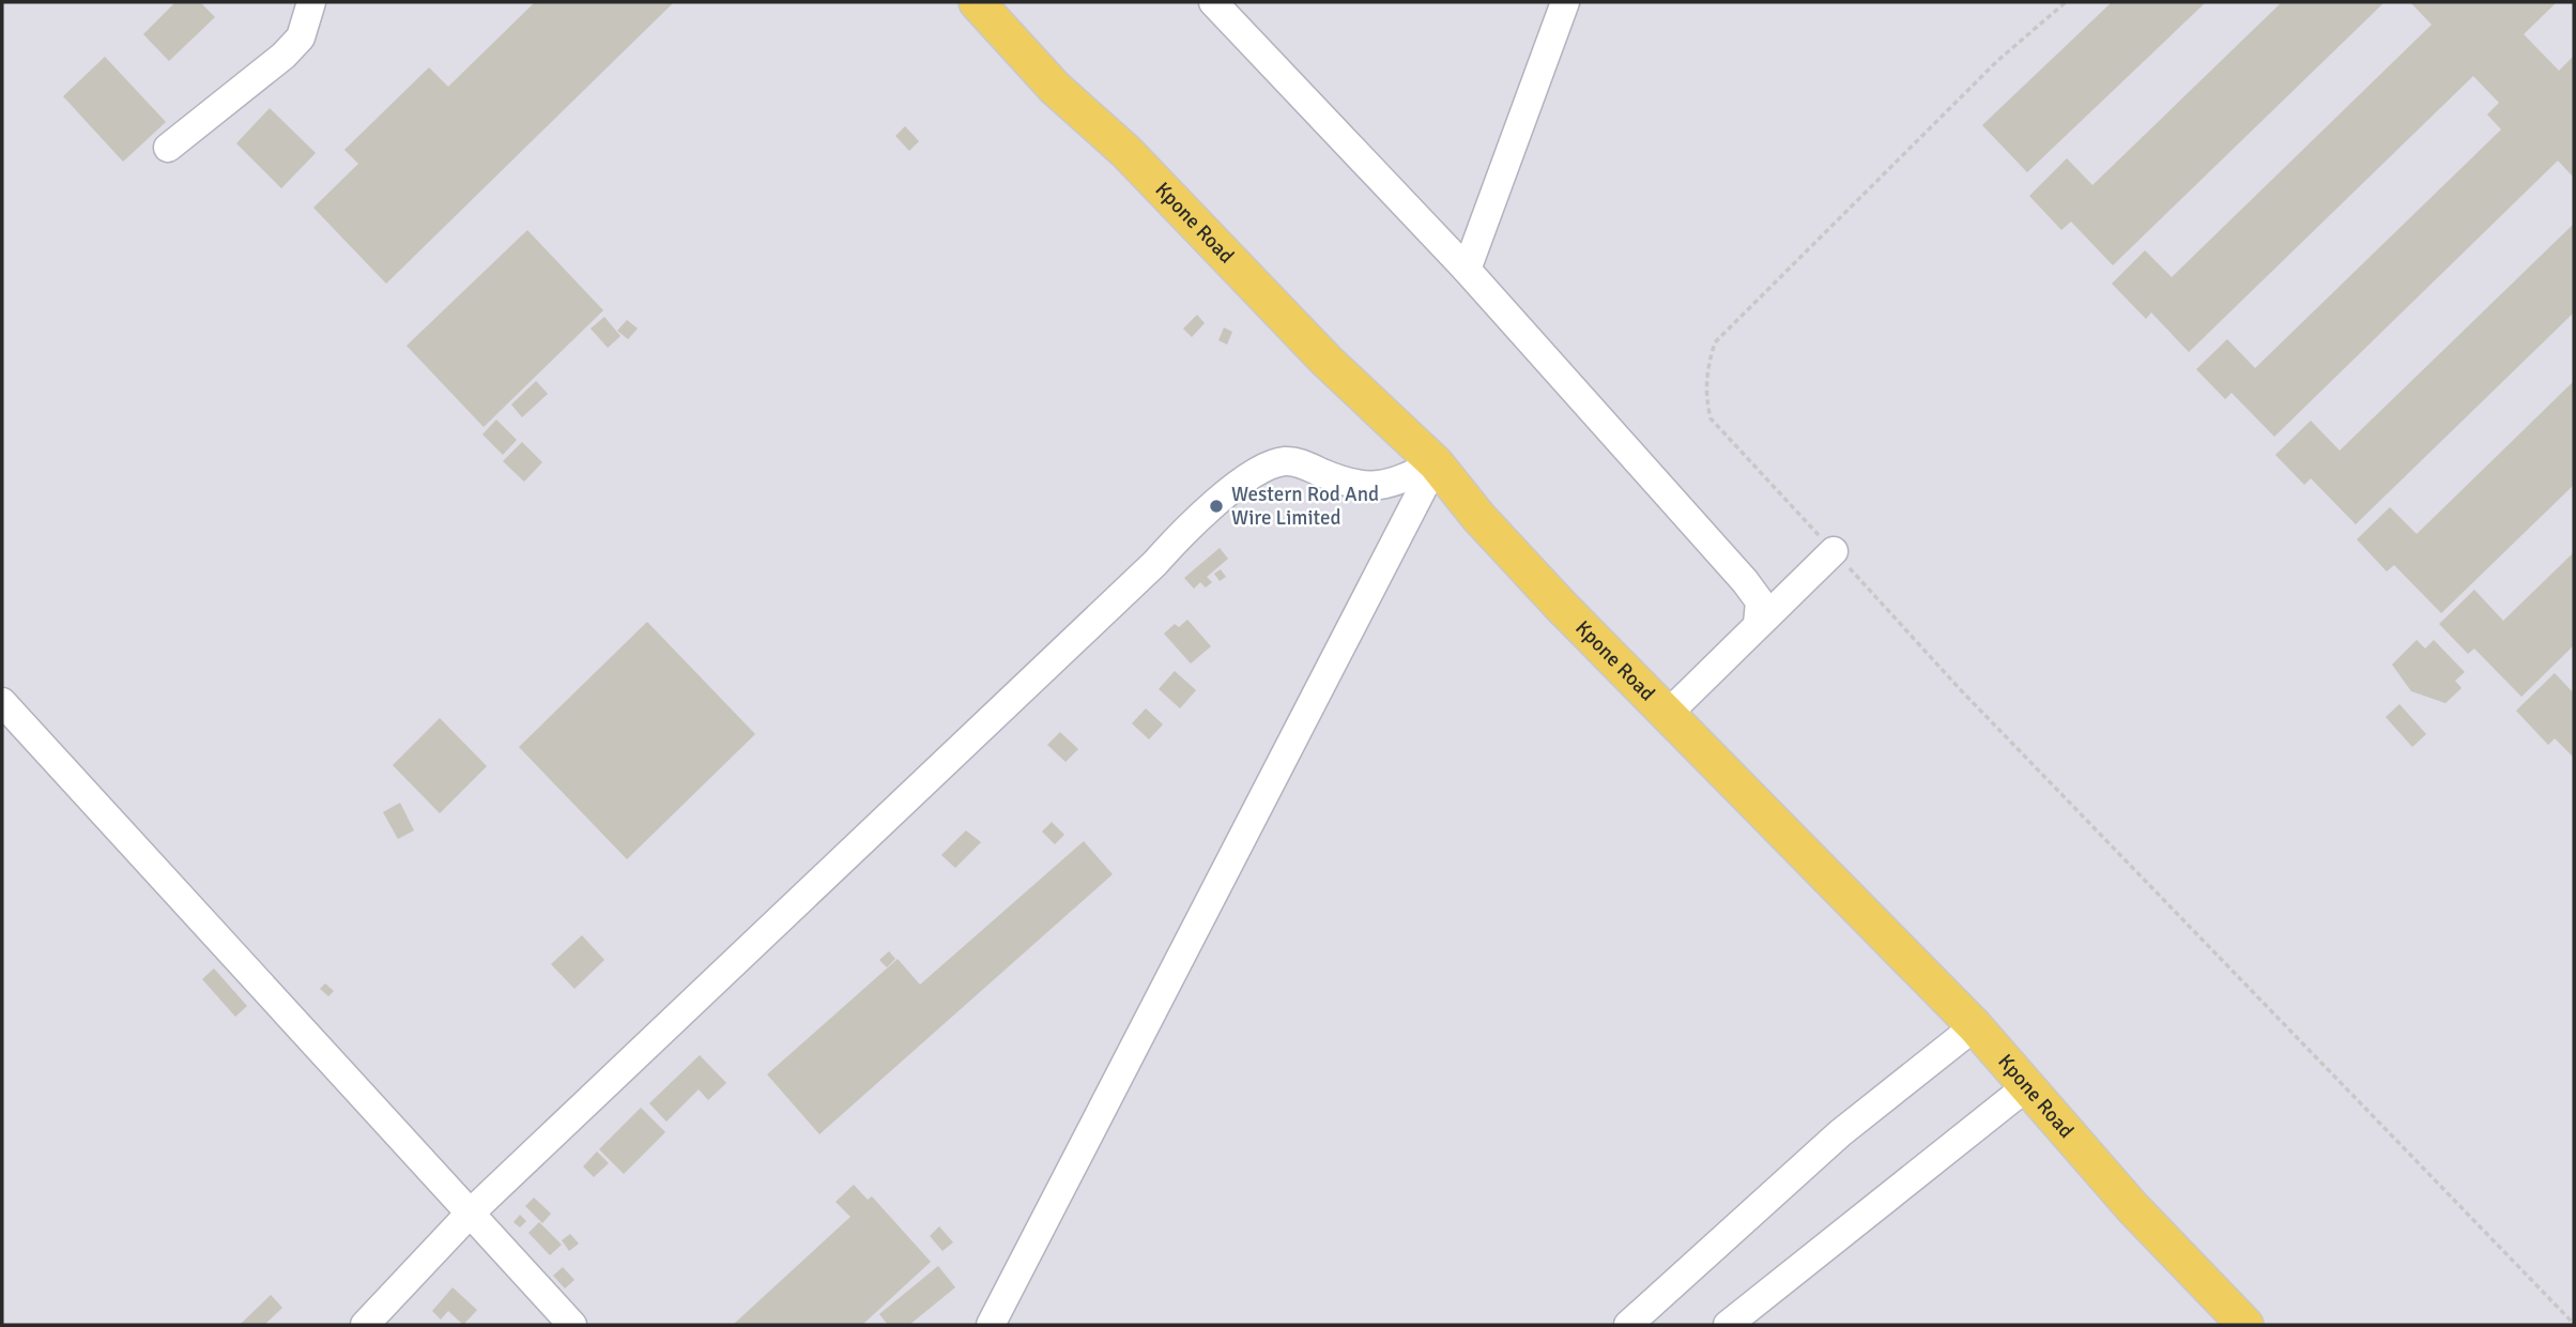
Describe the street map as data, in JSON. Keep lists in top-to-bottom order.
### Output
{
  "streets": {
    "main road": ["Kpone Road"]
  },
  "places": ["Western Rod And Wire Limited"]
}
